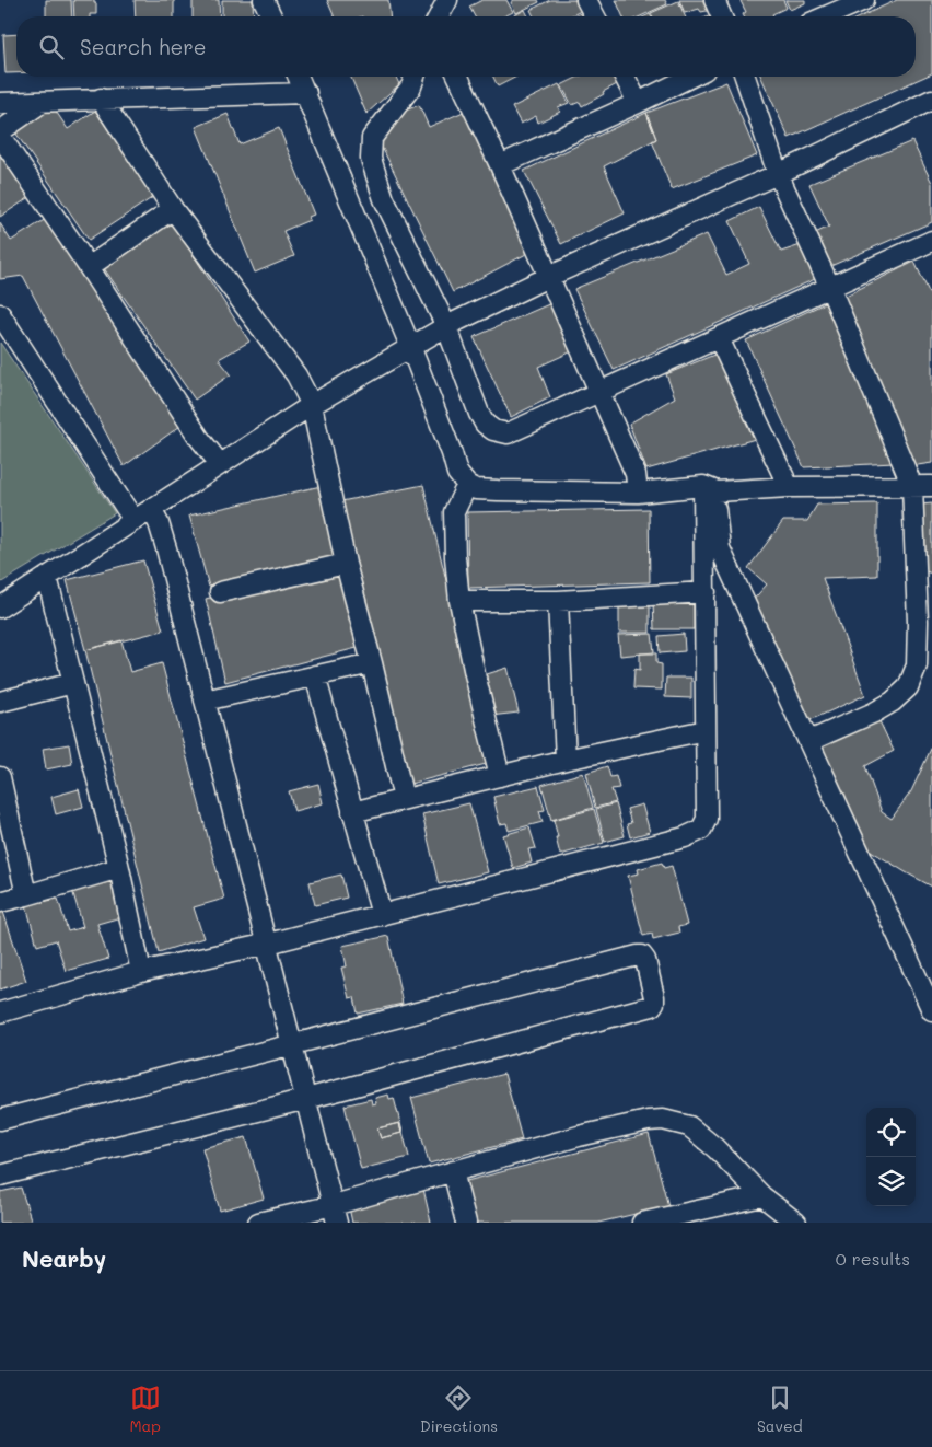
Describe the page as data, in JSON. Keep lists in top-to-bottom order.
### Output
{
  "page": {
    "search": "Search here",
    "heading": ["Nearby", "0 results"],
    "nav": ["Map", "Directions", "Saved"]
  }
}
